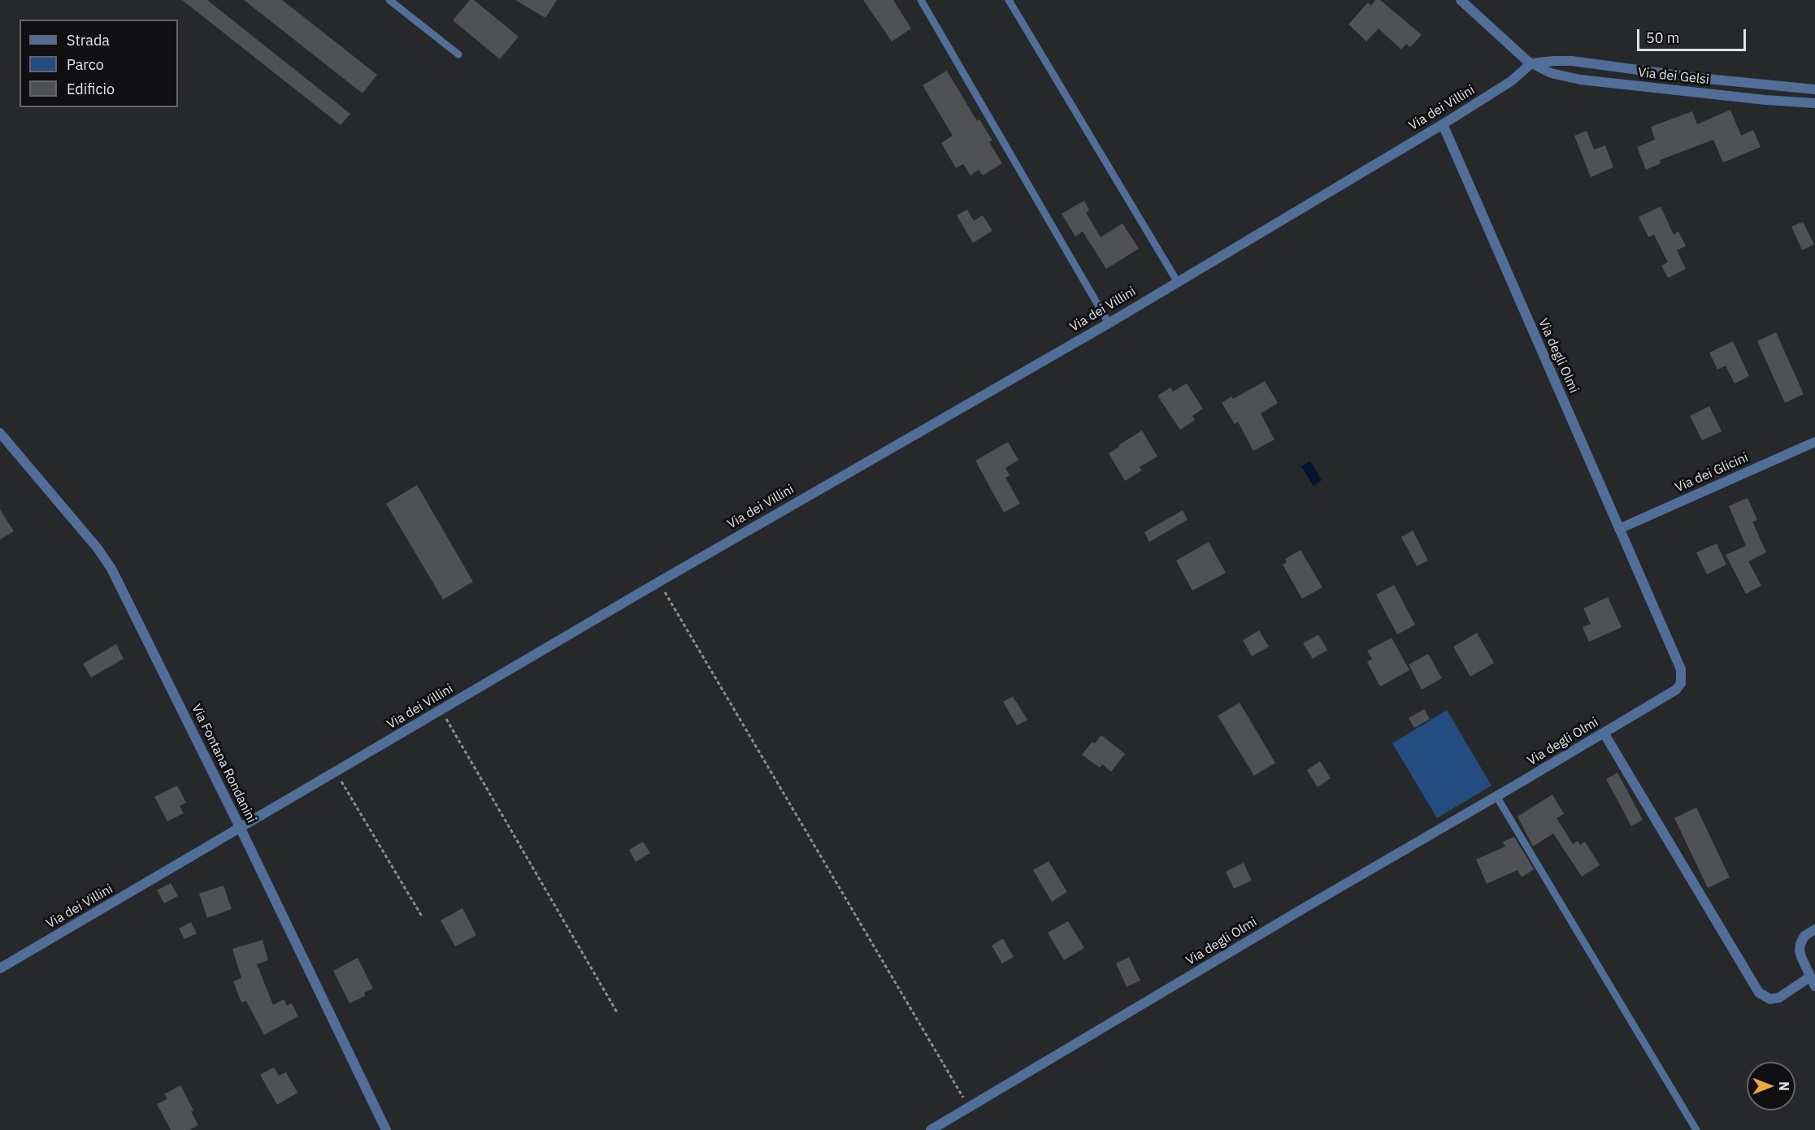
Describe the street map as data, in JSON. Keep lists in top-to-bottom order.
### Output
{
  "streets": {
    "street": [
      "Via dei Gelsi",
      "Via dei Villini",
      "Via degli Olmi",
      "Via dei Glicini",
      "Via Fontana Rondanini"
    ]
  },
  "crossings": [
    ["Via dei Gelsi", "Via dei Villini"],
    ["Via dei Villini", "Via degli Olmi"],
    ["Via dei Villini", "Via Fontana Rondanini"],
    ["Via degli Olmi", "Via dei Glicini"]
  ],
  "legend": ["Strada", "Parco", "Edificio"],
  "scale_bar": "50 m",
  "north": "right"
}
